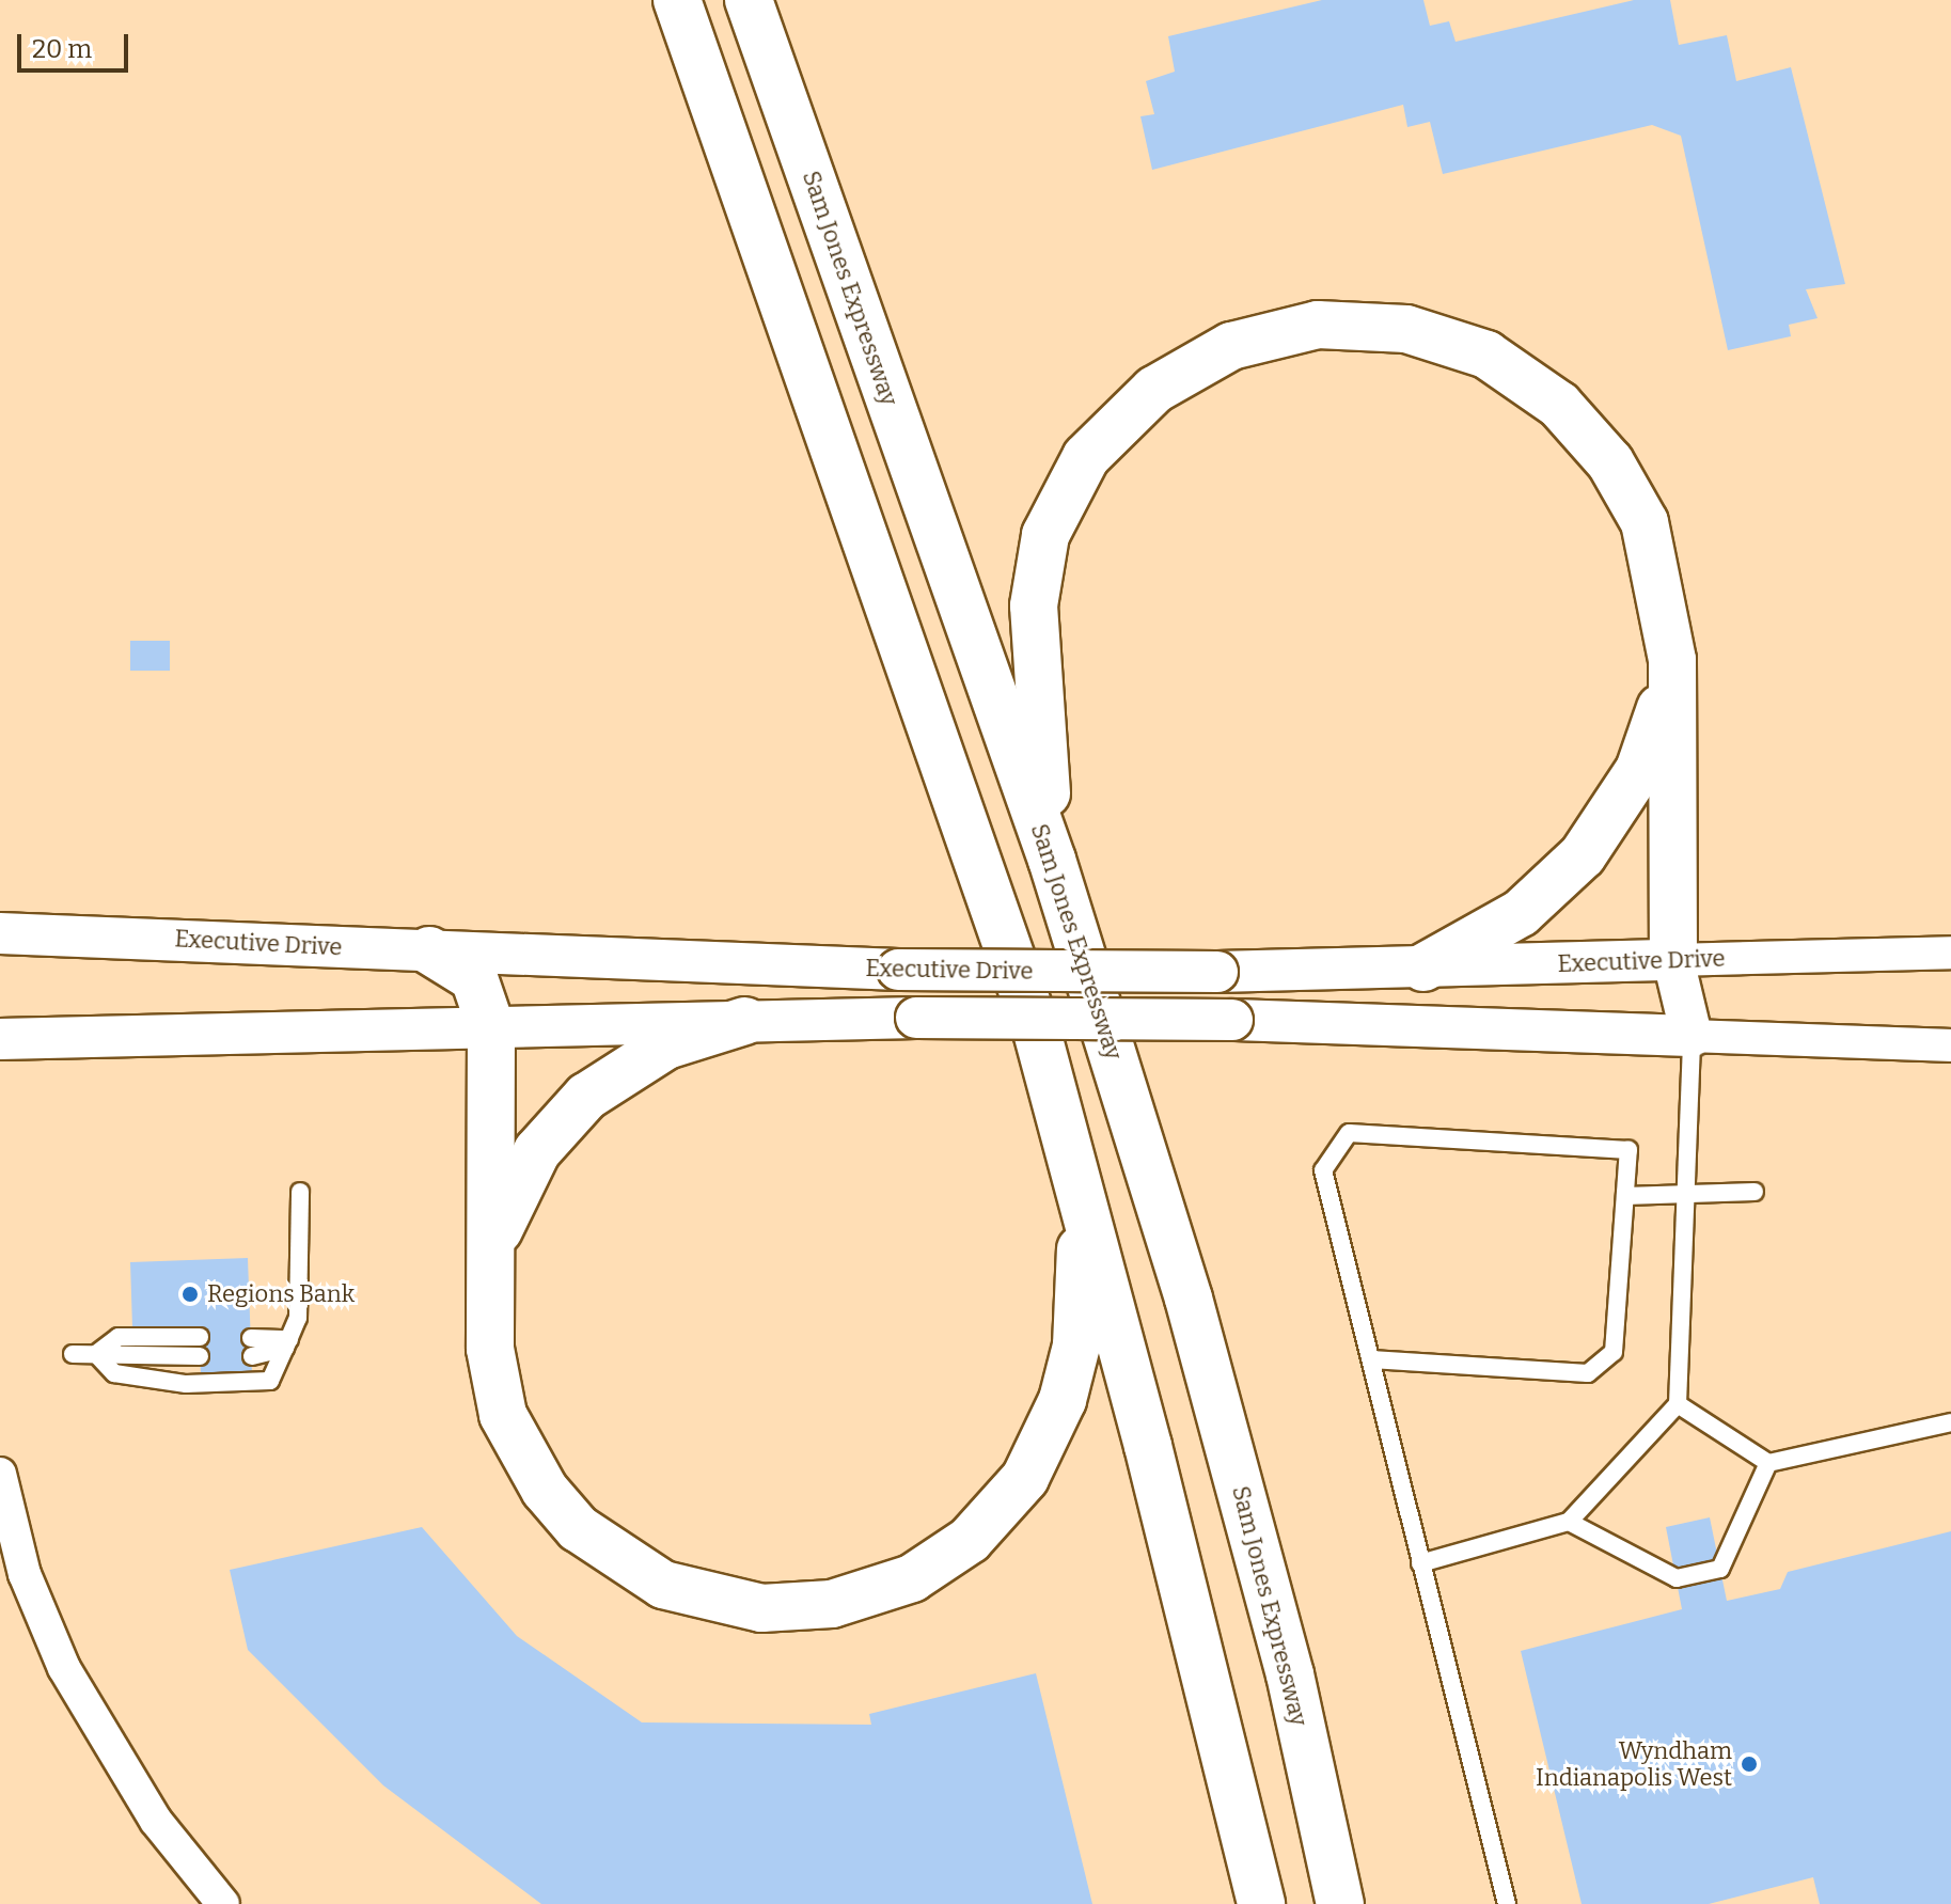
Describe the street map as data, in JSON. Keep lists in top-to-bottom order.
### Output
{
  "streets": {
    "highway": ["Sam Jones Expressway"],
    "street": ["Executive Drive"]
  },
  "places": ["Regions Bank", "Wyndham Indianapolis West"],
  "scale_bar": "20 m"
}
